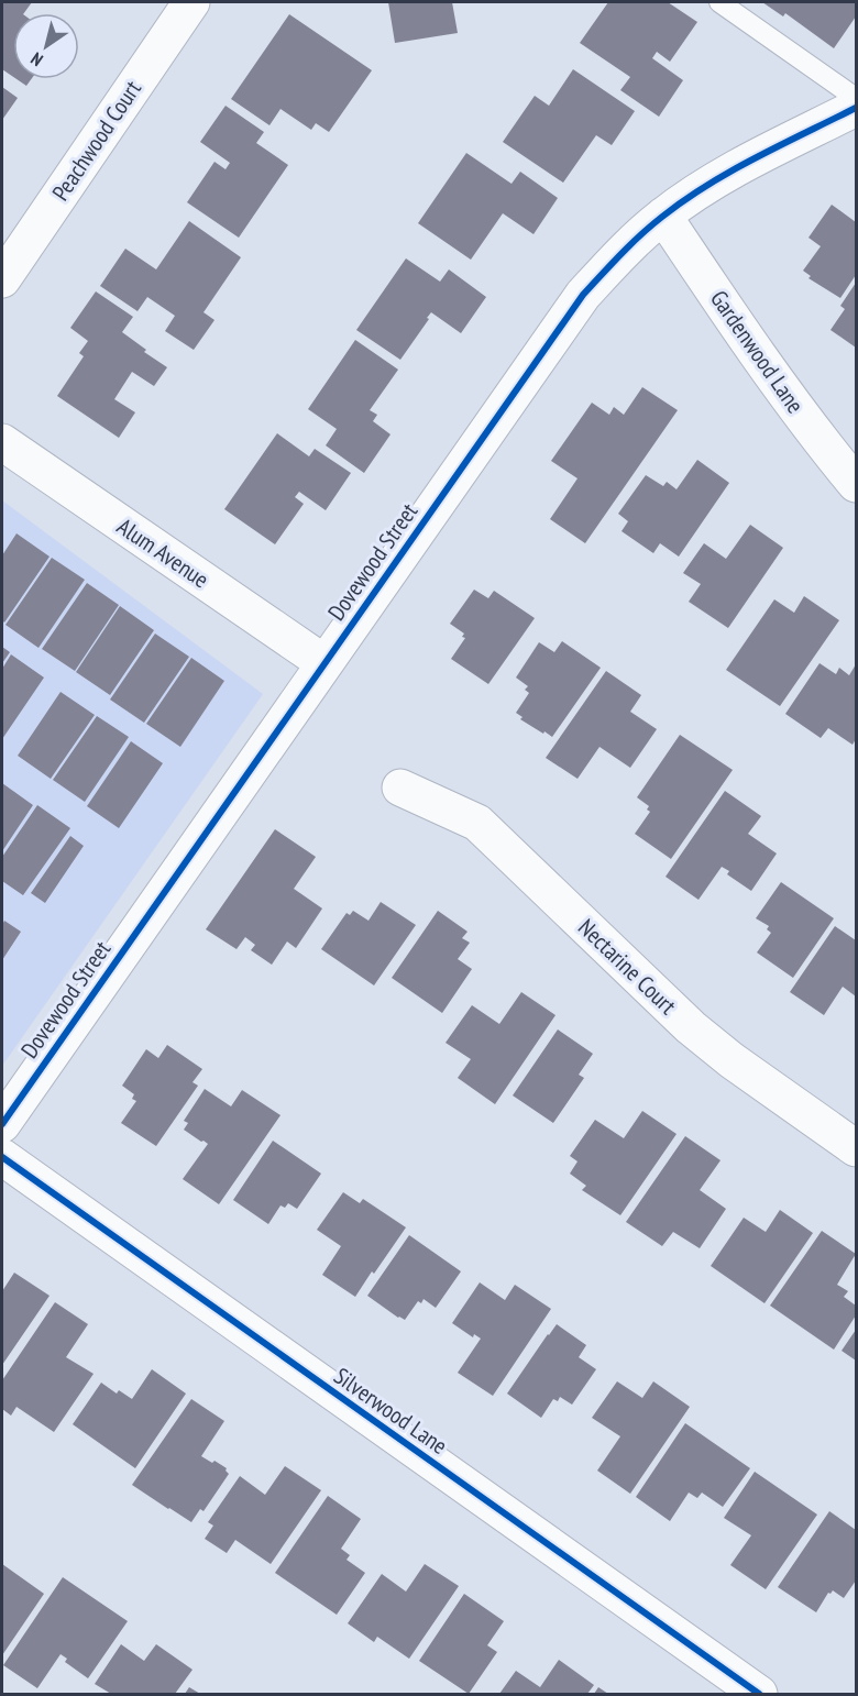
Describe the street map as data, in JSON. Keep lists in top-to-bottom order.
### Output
{
  "streets": {
    "street": [
      "Peachwood Court",
      "Gardenwood Lane",
      "Alum Avenue",
      "Dovewood Street",
      "Nectarine Court",
      "Silverwood Lane"
    ]
  },
  "crossings": [
    ["Gardenwood Lane", "Dovewood Street"],
    ["Alum Avenue", "Dovewood Street"]
  ],
  "north": "bottom left"
}
